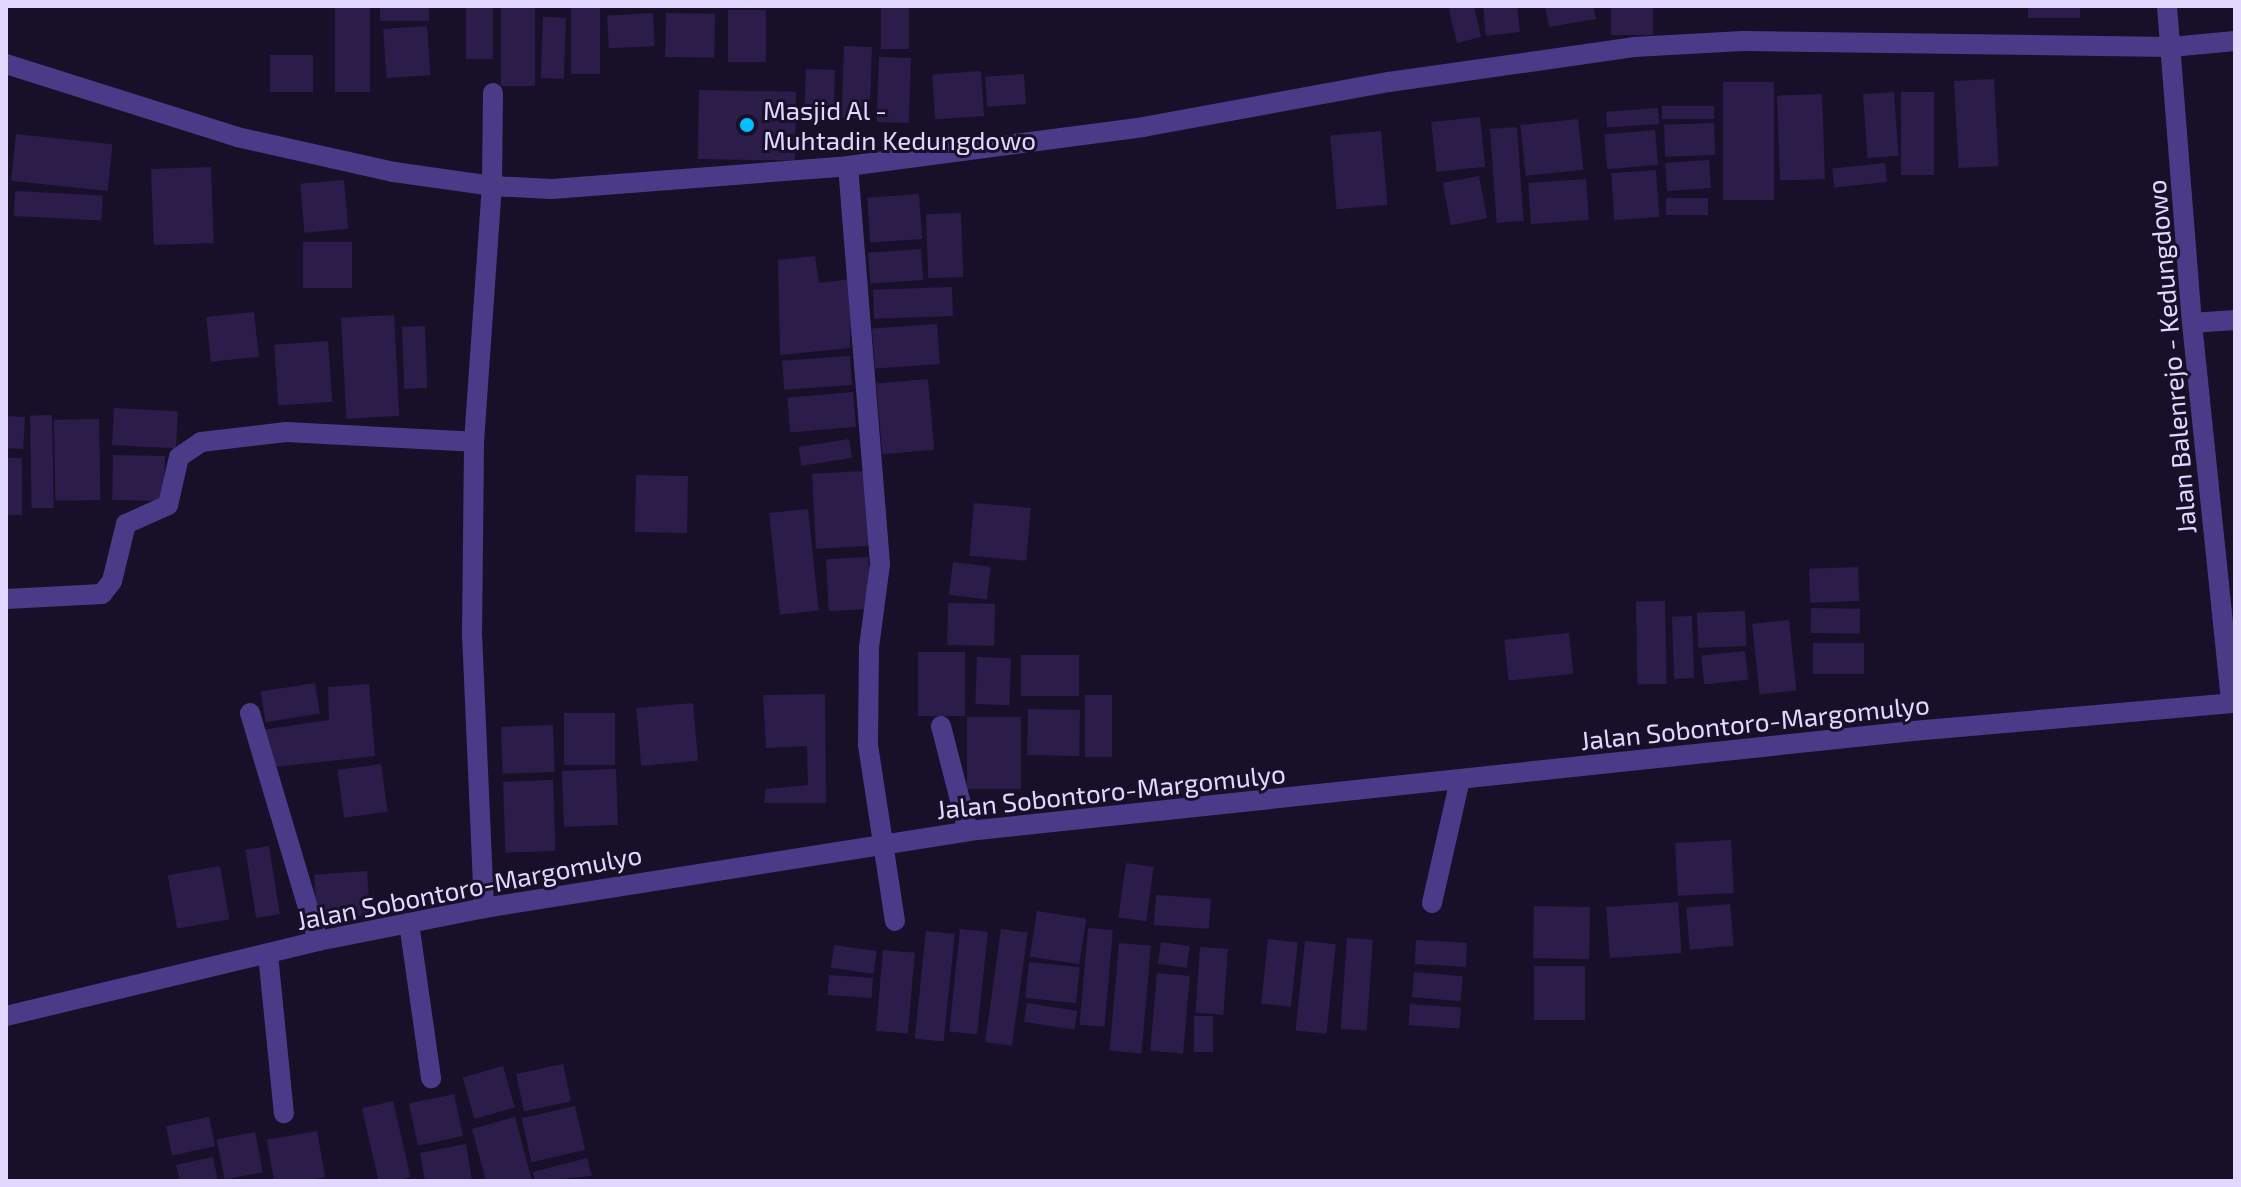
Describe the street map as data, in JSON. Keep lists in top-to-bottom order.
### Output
{
  "streets": {
    "street": ["Jalan Balenrejo - Kedungdowo", "Jalan Sobontoro-Margomulyo"]
  },
  "crossings": [
    ["Jalan Balenrejo - Kedungdowo", "Jalan Sobontoro-Margomulyo"]
  ],
  "places": ["Masjid Al - Muhtadin Kedungdowo"]
}
